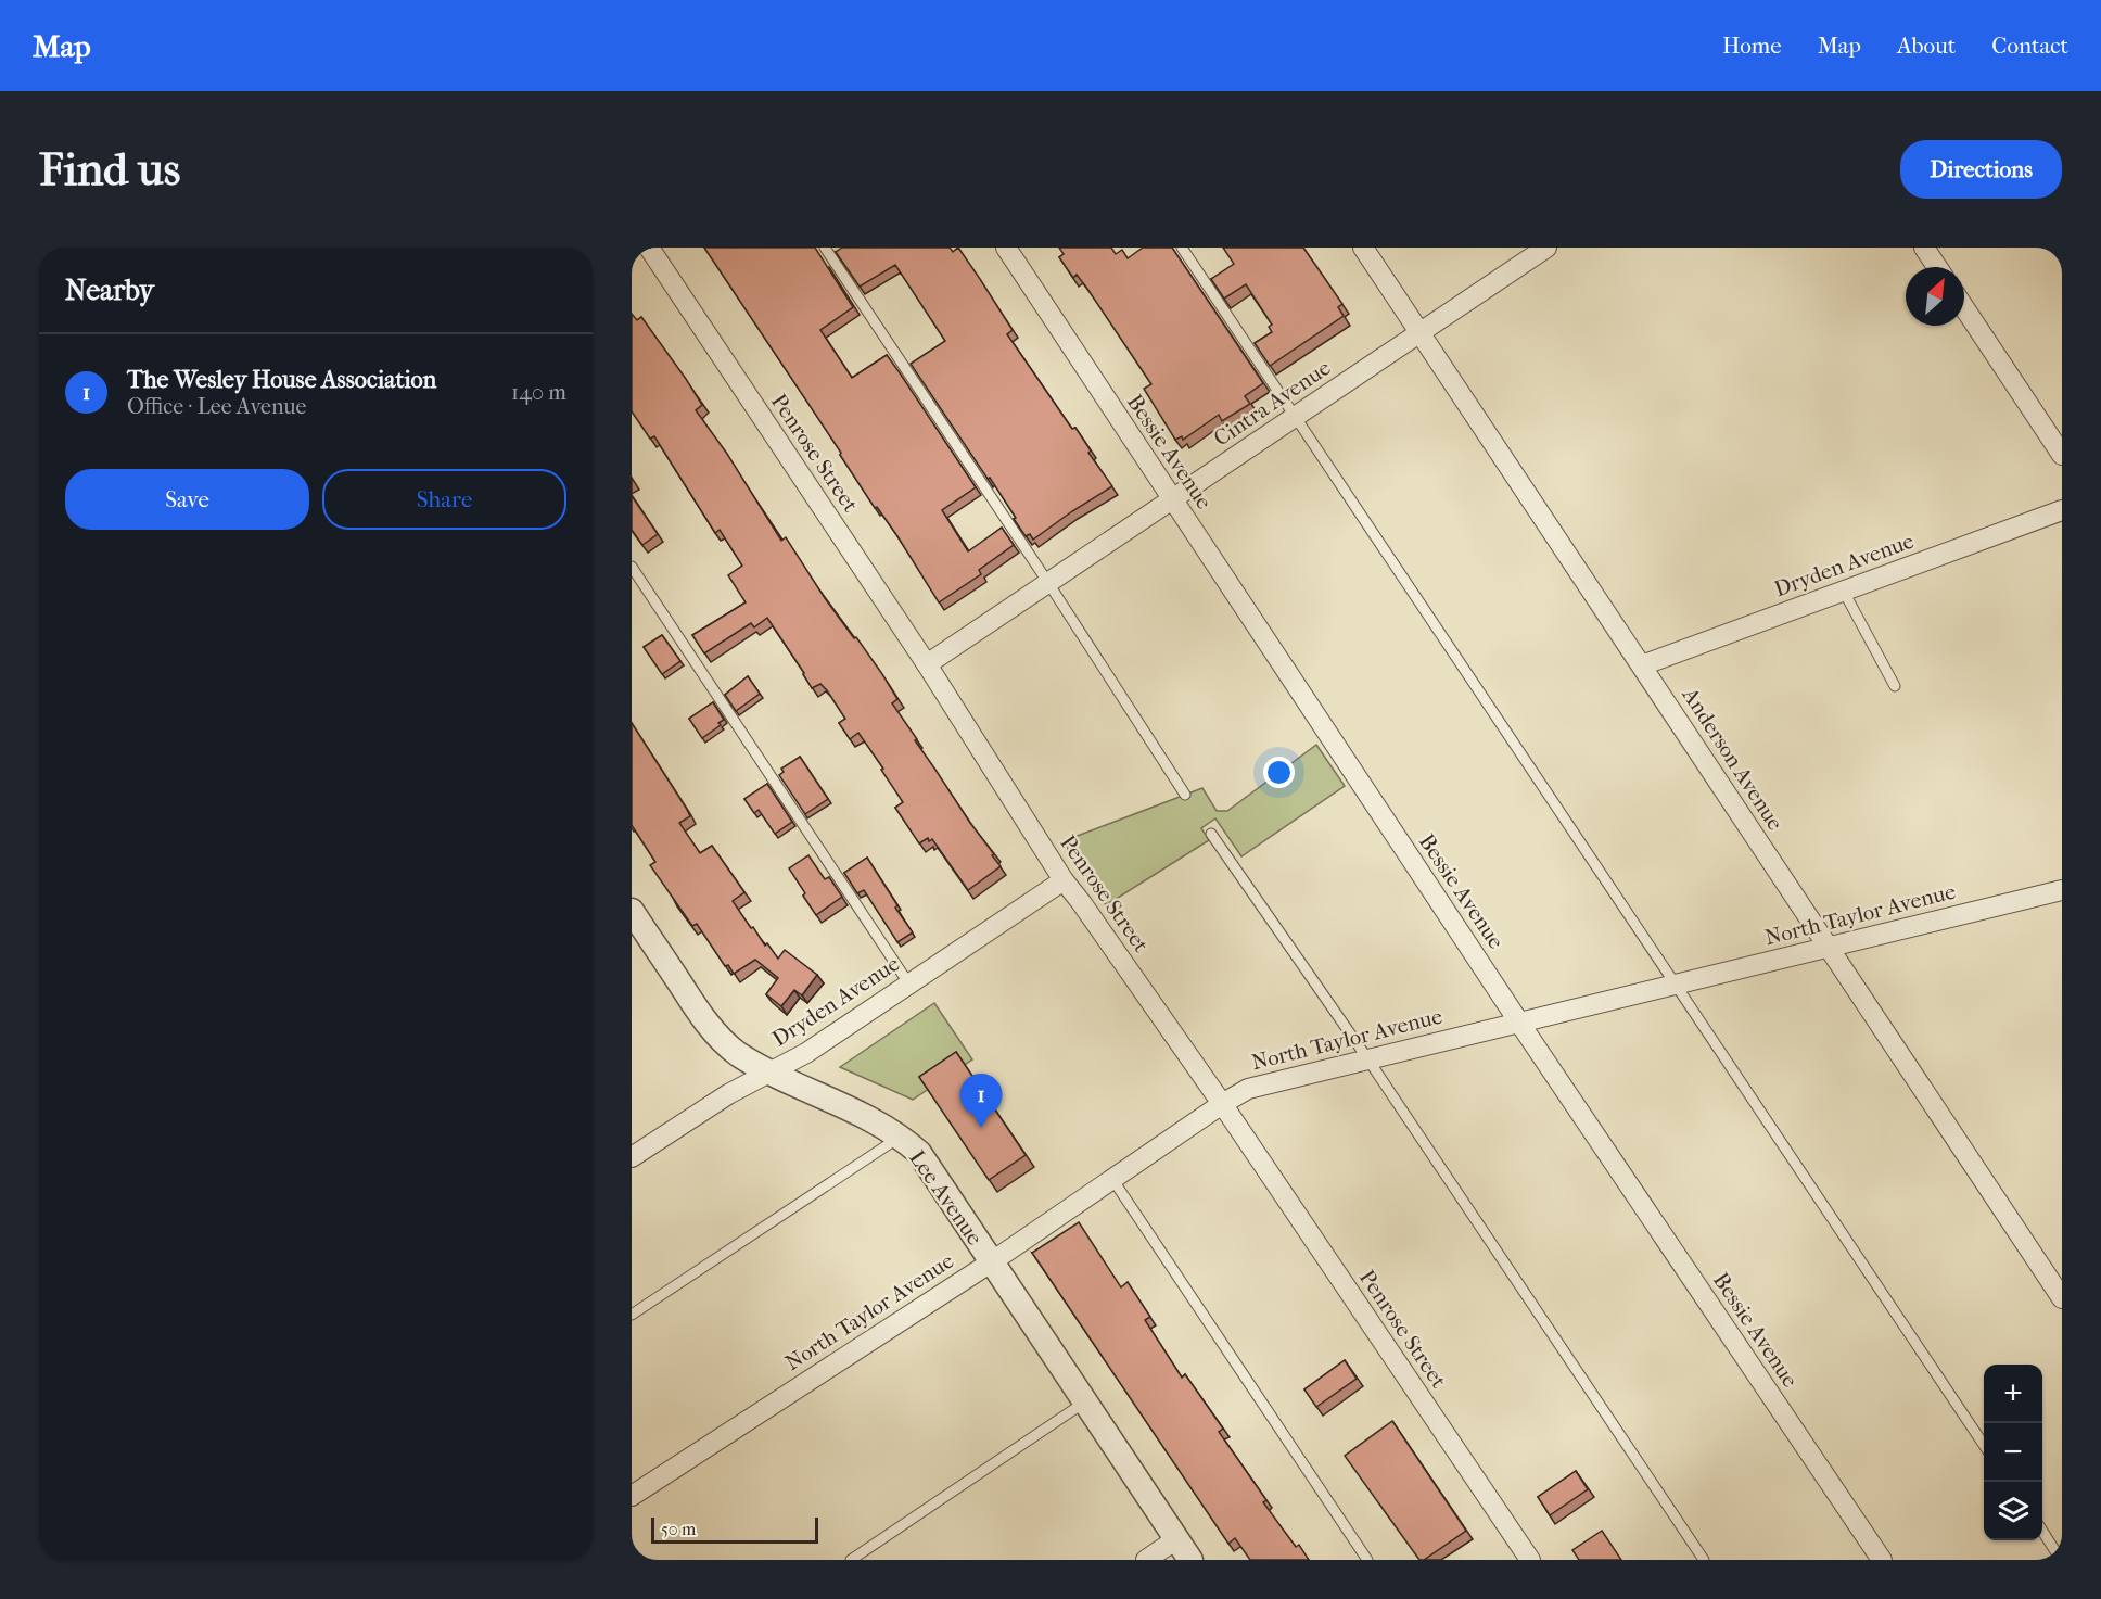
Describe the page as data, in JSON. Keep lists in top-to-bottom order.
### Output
{
  "streets": {
    "street": [
      "Cintra Avenue",
      "Bessie Avenue",
      "Penrose Street",
      "Dryden Avenue",
      "Anderson Avenue",
      "North Taylor Avenue",
      "Lee Avenue"
    ]
  },
  "crossings": [
    ["Cintra Avenue", "Bessie Avenue"],
    ["Cintra Avenue", "Penrose Street"],
    ["Cintra Avenue", "Anderson Avenue"],
    ["Bessie Avenue", "North Taylor Avenue"],
    ["Penrose Street", "Dryden Avenue"],
    ["Penrose Street", "North Taylor Avenue"],
    ["Dryden Avenue", "Anderson Avenue"],
    ["Dryden Avenue", "Lee Avenue"],
    ["Anderson Avenue", "North Taylor Avenue"],
    ["North Taylor Avenue", "Lee Avenue"]
  ],
  "scale_bar": "50 m",
  "north": "top right",
  "page": {
    "header": "Map",
    "nav": [
      "Home",
      "Map",
      "About",
      "Contact"
    ],
    "buttons": [
      "Directions",
      ["Save", "Share"]
    ],
    "title": "Find us",
    "heading": "Nearby",
    "list": [
      {
        "mark": "1",
        "name": "The Wesley House Association",
        "note": "Office · Lee Avenue",
        "value": "140 m"
      }
    ],
    "pins": "1",
    "map_buttons": ["+", "−"],
    "scale": "50 m"
  }
}
